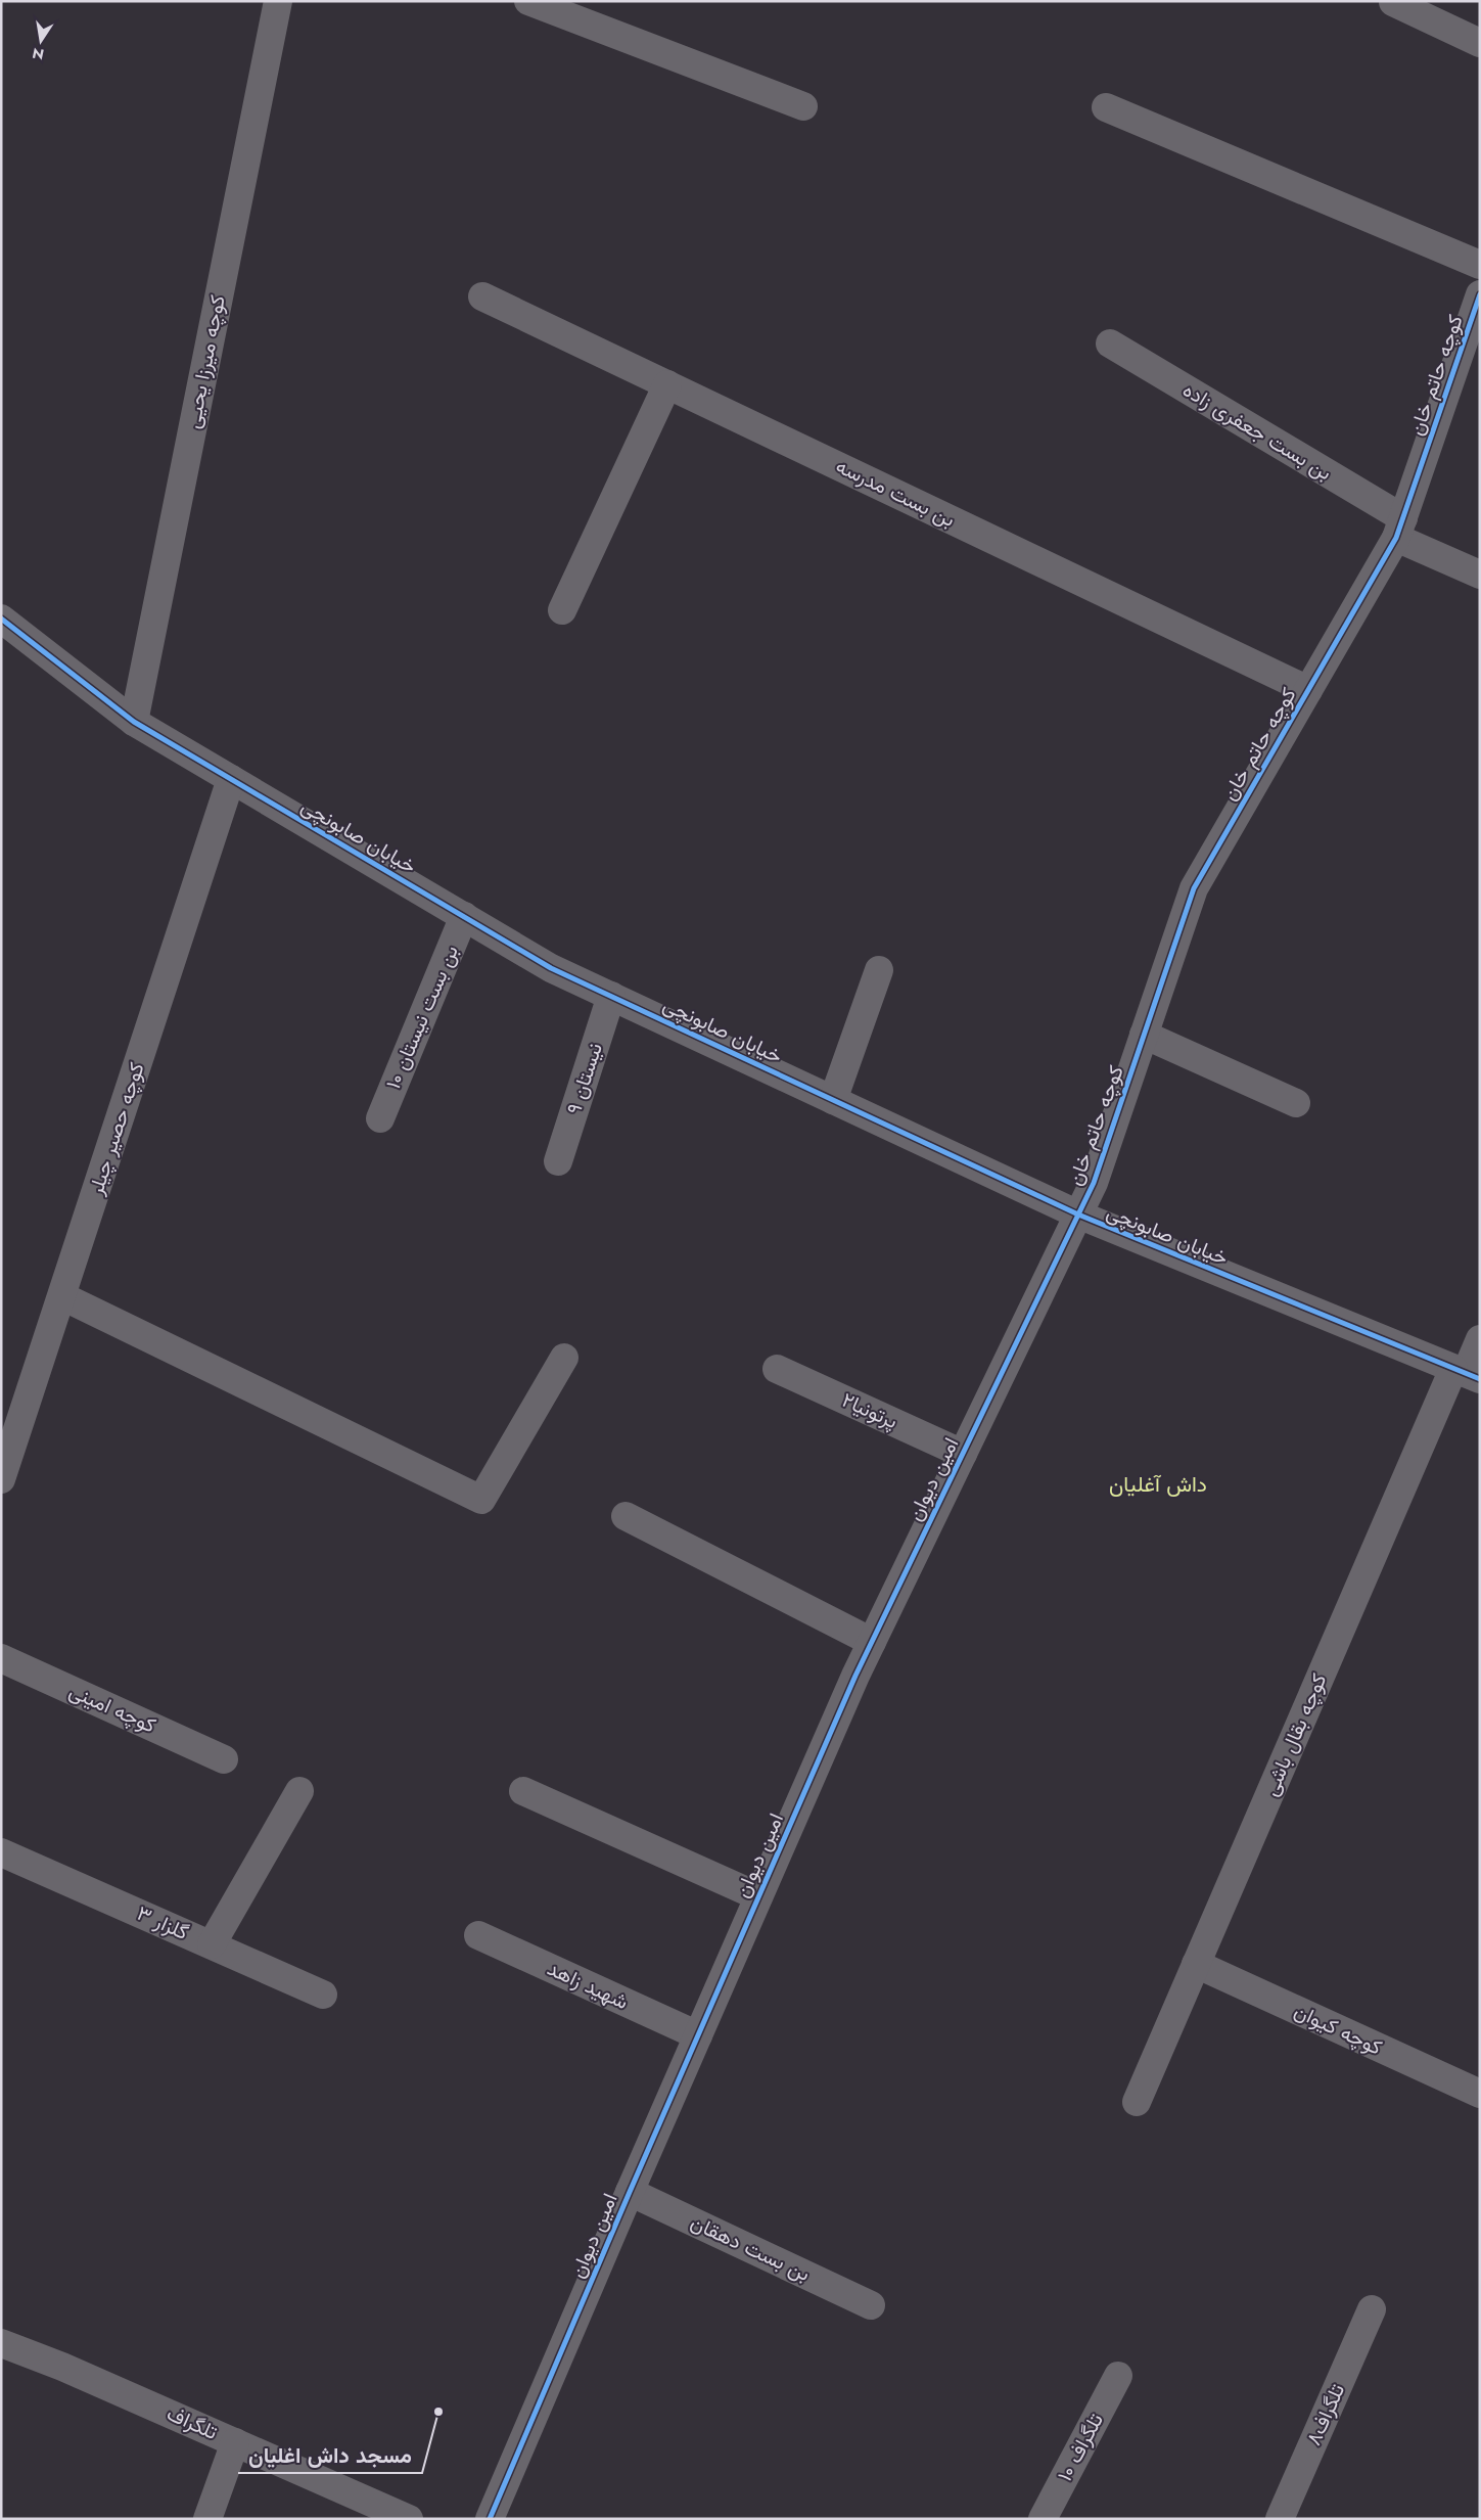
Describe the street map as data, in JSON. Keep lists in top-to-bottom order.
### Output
{
  "streets": {
    "street": [
      "کوچه میرزا یحیی",
      "کوچه حاتم خان",
      "بن بست جعفری زاده",
      "بن بست مدرسه",
      "خیابان صابونچی",
      "بن بست نیستان ۱۰",
      "نیستان ۹",
      "کوچه حصیر چیلر",
      "پرتونیا۲",
      "امین دیوان",
      "کوچه امینی",
      "کوچه بقال باشی",
      "گلزار ۳",
      "شهید زاهد",
      "کوچه کیوان",
      "بن بست دهقان",
      "تلگراف۸",
      "تلگراف",
      "تلگراف ۱۰"
    ]
  },
  "crossings": [
    ["کوچه میرزا یحیی", "خیابان صابونچی"],
    ["کوچه حاتم خان", "بن بست جعفری زاده"],
    ["کوچه حاتم خان", "بن بست مدرسه"],
    ["کوچه حاتم خان", "خیابان صابونچی"],
    ["کوچه حاتم خان", "امین دیوان"],
    ["خیابان صابونچی", "بن بست نیستان ۱۰"],
    ["خیابان صابونچی", "نیستان ۹"],
    ["خیابان صابونچی", "کوچه حصیر چیلر"],
    ["خیابان صابونچی", "امین دیوان"],
    ["خیابان صابونچی", "کوچه بقال باشی"],
    ["پرتونیا۲", "امین دیوان"],
    ["امین دیوان", "شهید زاهد"],
    ["امین دیوان", "بن بست دهقان"],
    ["کوچه بقال باشی", "کوچه کیوان"]
  ],
  "districts": ["داش آغلیان"],
  "places": ["مسجد داش اغلیان"],
  "north": "bottom"
}
